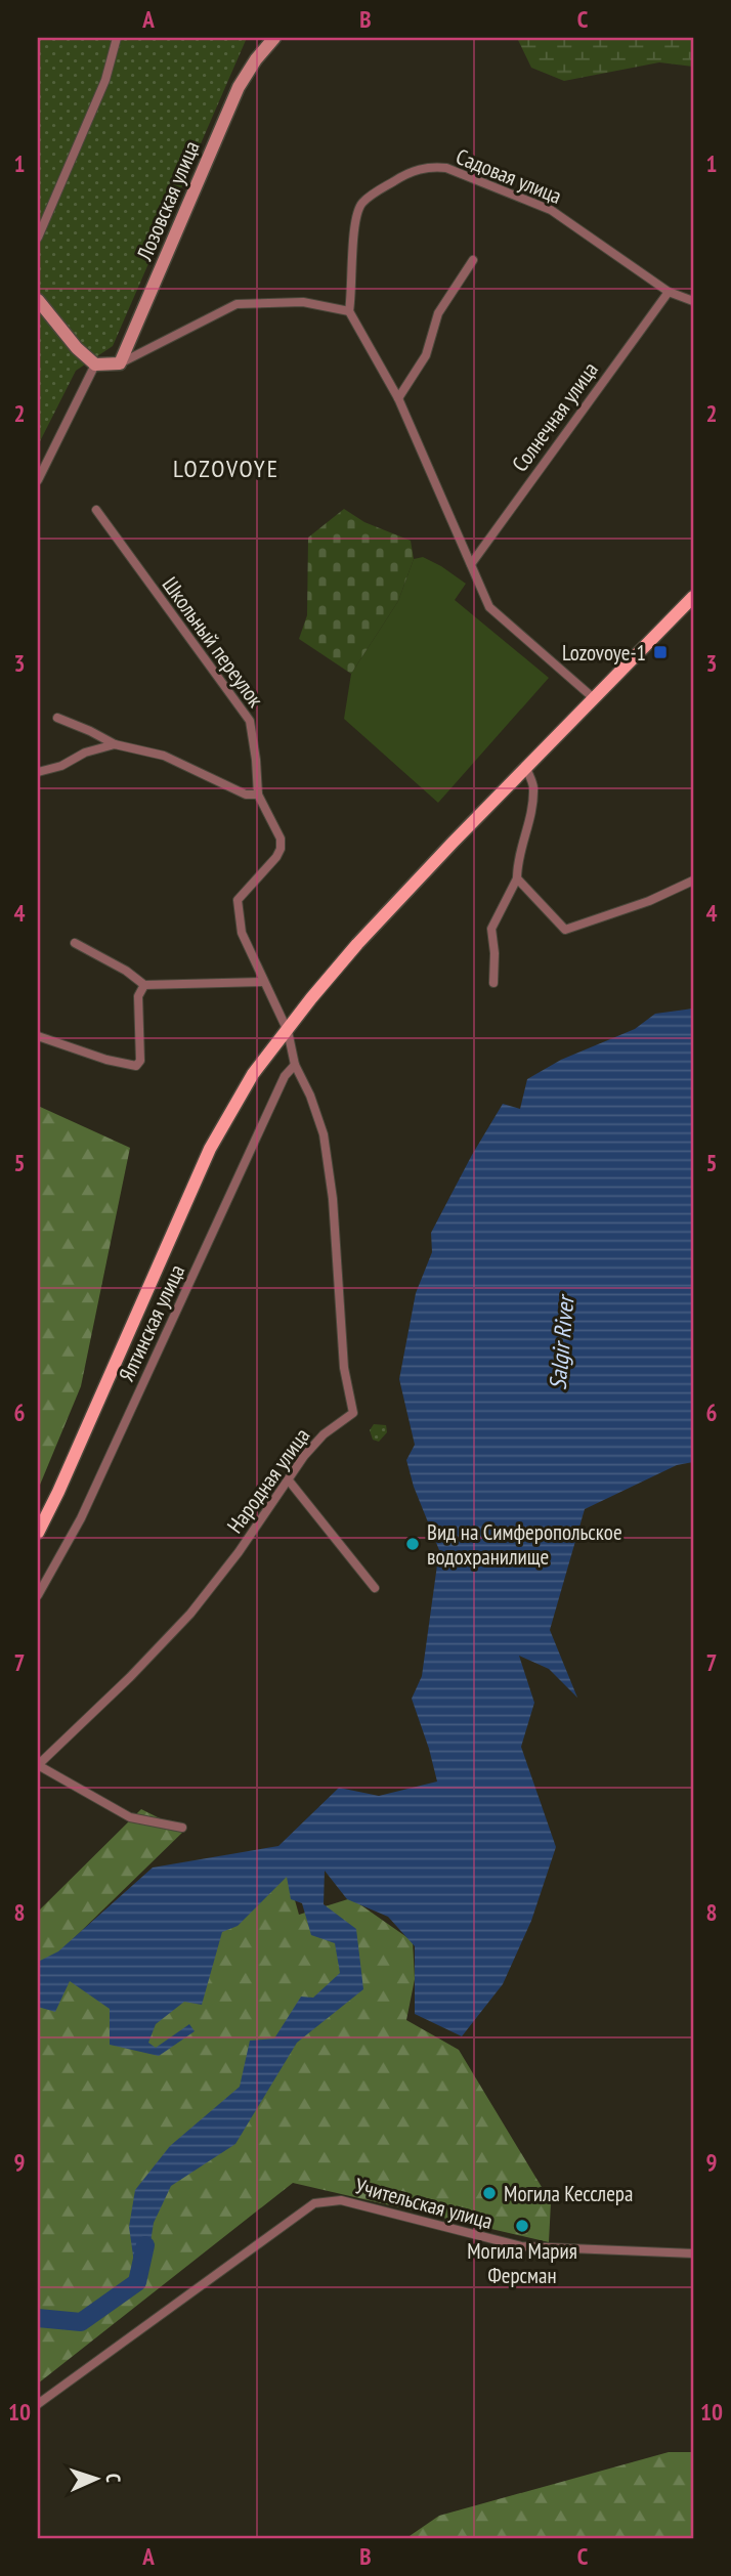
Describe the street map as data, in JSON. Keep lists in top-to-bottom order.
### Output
{
  "streets": {
    "main road": ["Лозовская улица"],
    "street": [
      "Садовая улица",
      "Солнечная улица",
      "Школьный переулок",
      "Ялтинская улица",
      "Народная улица",
      "Учительская улица"
    ]
  },
  "crossings": [
    ["Садовая улица", "Солнечная улица"],
    ["Школьный переулок", "Народная улица"],
    ["Ялтинская улица", "Народная улица"]
  ],
  "districts": ["LOZOVOYE"],
  "water": ["Salgir River"],
  "places": {
    "transit": ["Lozovoye-1"],
    "other": ["Вид на Симферопольское водохранилище", "Могила Кесслера", "Могила Мария Ферсман"]
  },
  "north": "right",
  "grid": {
    "columns": ["A", "B", "C"],
    "rows": [
      "1",
      "2",
      "3",
      "4",
      "5",
      "6",
      "7",
      "8",
      "9",
      "10"
    ]
  }
}
